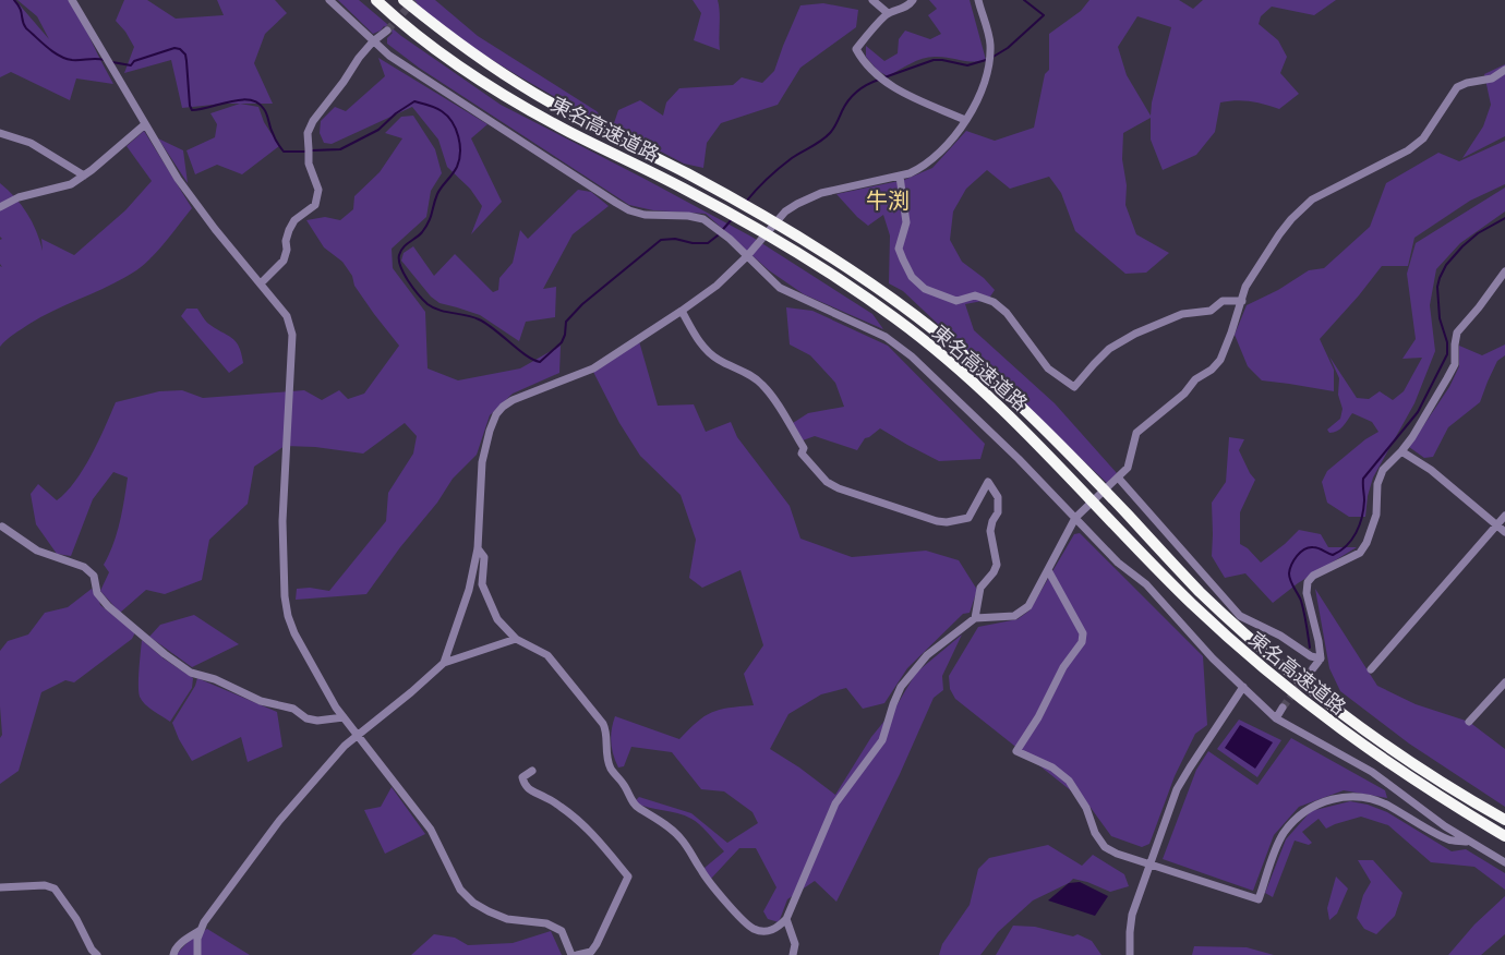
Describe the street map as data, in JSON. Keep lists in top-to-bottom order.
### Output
{
  "streets": {
    "highway": ["東名高速道路"]
  },
  "districts": ["牛渕"]
}
